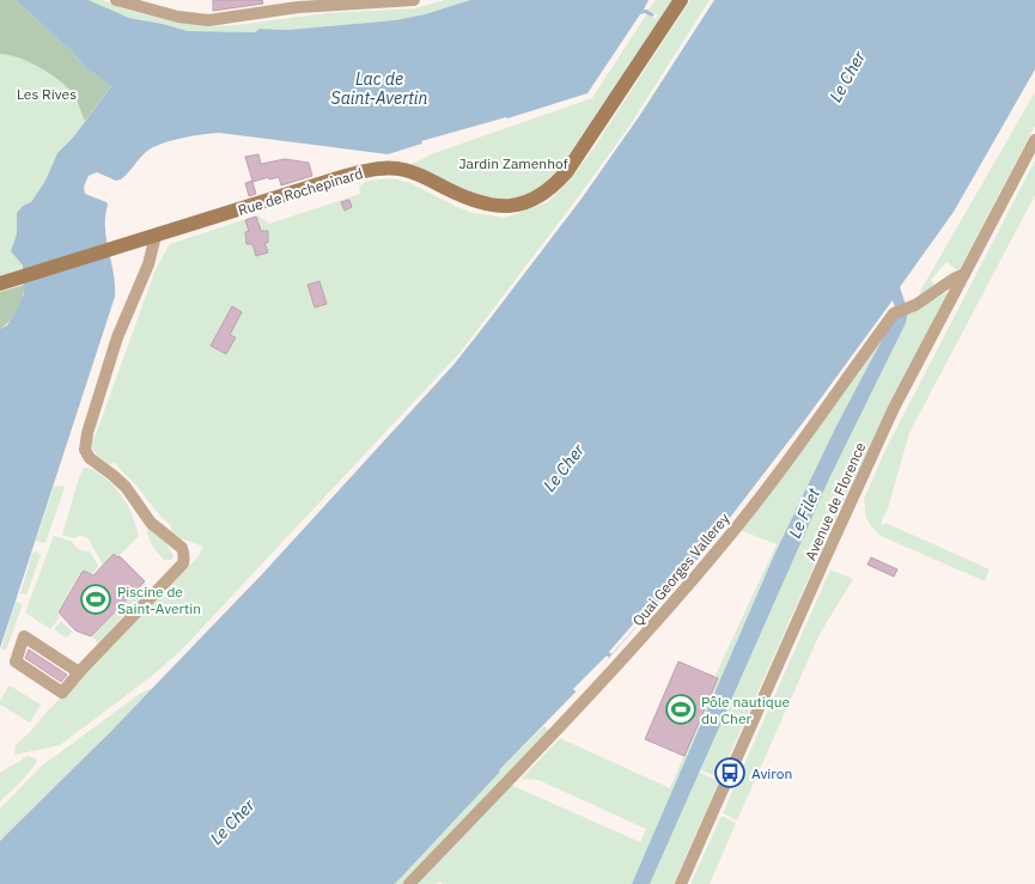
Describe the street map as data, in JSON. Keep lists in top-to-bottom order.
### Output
{
  "streets": {
    "street": ["Rue de Rochepinard", "Avenue de Florence", "Quai Georges Vallerey"]
  },
  "crossings": [
    ["Avenue de Florence", "Quai Georges Vallerey"]
  ],
  "water": ["Le Cher", "Lac de Saint-Avertin", "Le Filet"],
  "parks": ["Les Rives", "Jardin Zamenhof"],
  "places": {
    "sports": ["Piscine de Saint-Avertin", "Pôle nautique du Cher"],
    "bus stop": ["Aviron"]
  }
}
